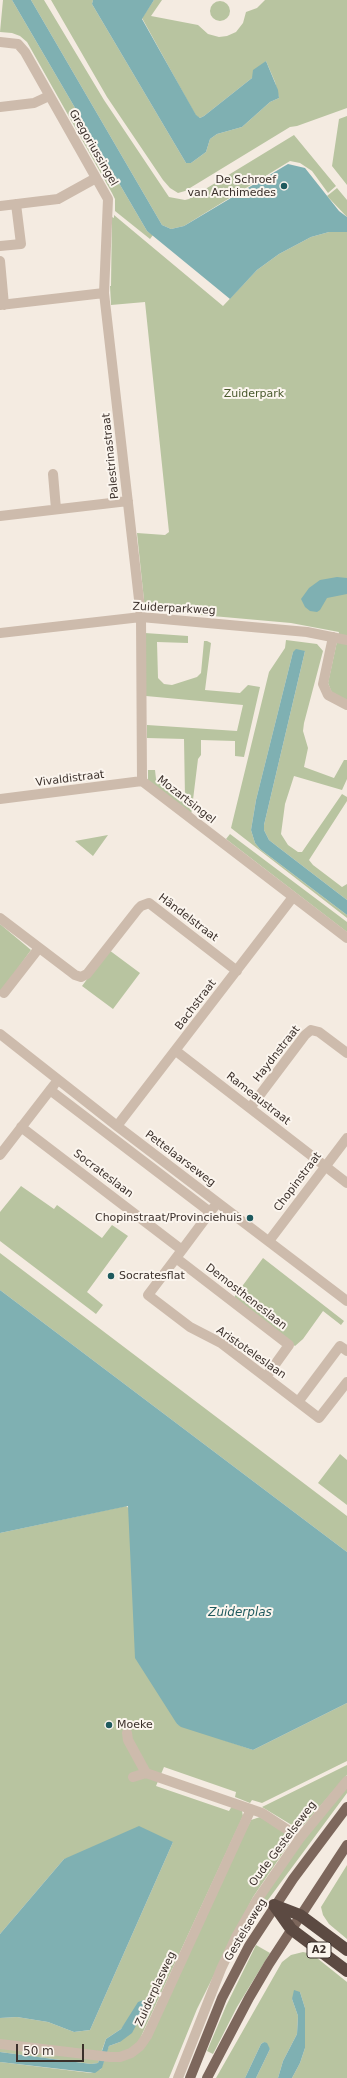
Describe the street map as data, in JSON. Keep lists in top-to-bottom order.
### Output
{
  "streets": {
    "highway": ["A2"],
    "main road": ["Gestelseweg"],
    "street": [
      "Gregoriussingel",
      "Palestrinastraat",
      "Zuiderparkweg",
      "Vivaldistraat",
      "Mozartsingel",
      "Händelstraat",
      "Bachstraat",
      "Haydnstraat",
      "Rameaustraat",
      "Pettelaarseweg",
      "Socrateslaan",
      "Chopinstraat",
      "Demostheneslaan",
      "Aristoteleslaan",
      "Oude Gestelseweg",
      "Zuiderplasweg"
    ]
  },
  "crossings": [
    ["Gregoriussingel", "Palestrinastraat"],
    ["Palestrinastraat", "Zuiderparkweg"],
    ["Palestrinastraat", "Mozartsingel"],
    ["Zuiderparkweg", "Mozartsingel"],
    ["Vivaldistraat", "Mozartsingel"],
    ["Mozartsingel", "Bachstraat"],
    ["Händelstraat", "Bachstraat"],
    ["Bachstraat", "Rameaustraat"],
    ["Bachstraat", "Pettelaarseweg"],
    ["Haydnstraat", "Rameaustraat"],
    ["Rameaustraat", "Chopinstraat"],
    ["Pettelaarseweg", "Chopinstraat"],
    ["Socrateslaan", "Demostheneslaan"],
    ["Socrateslaan", "Aristoteleslaan"],
    ["Demostheneslaan", "Aristoteleslaan"]
  ],
  "water": ["Zuiderplas"],
  "parks": ["Zuiderpark"],
  "places": [
    "De Schroef van Archimedes",
    "Chopinstraat/Provinciehuis",
    "Socratesflat",
    "Moeke"
  ],
  "scale_bar": "50 m"
}
